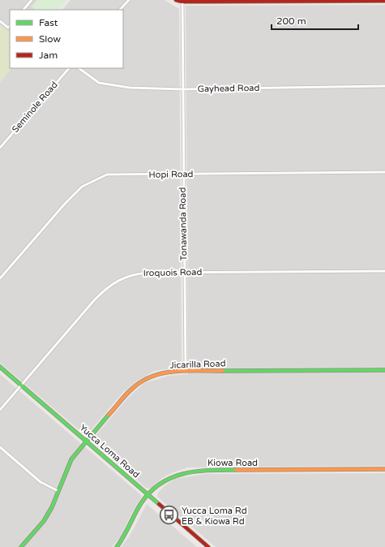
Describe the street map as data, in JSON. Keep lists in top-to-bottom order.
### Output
{
  "streets": {
    "street": [
      "Gayhead Road",
      "Seminole Road",
      "Hopi Road",
      "Tonawanda Road",
      "Iroquois Road",
      "Jicarilla Road",
      "Yucca Loma Road",
      "Kiowa Road"
    ]
  },
  "crossings": [
    ["Gayhead Road", "Tonawanda Road"],
    ["Hopi Road", "Tonawanda Road"],
    ["Tonawanda Road", "Iroquois Road"],
    ["Tonawanda Road", "Jicarilla Road"],
    ["Iroquois Road", "Yucca Loma Road"],
    ["Jicarilla Road", "Yucca Loma Road"],
    ["Yucca Loma Road", "Kiowa Road"]
  ],
  "places": {
    "bus stop": ["Yucca Loma Rd EB & Kiowa Rd"]
  },
  "legend": ["Fast", "Slow", "Jam"],
  "scale_bar": "200 m"
}
